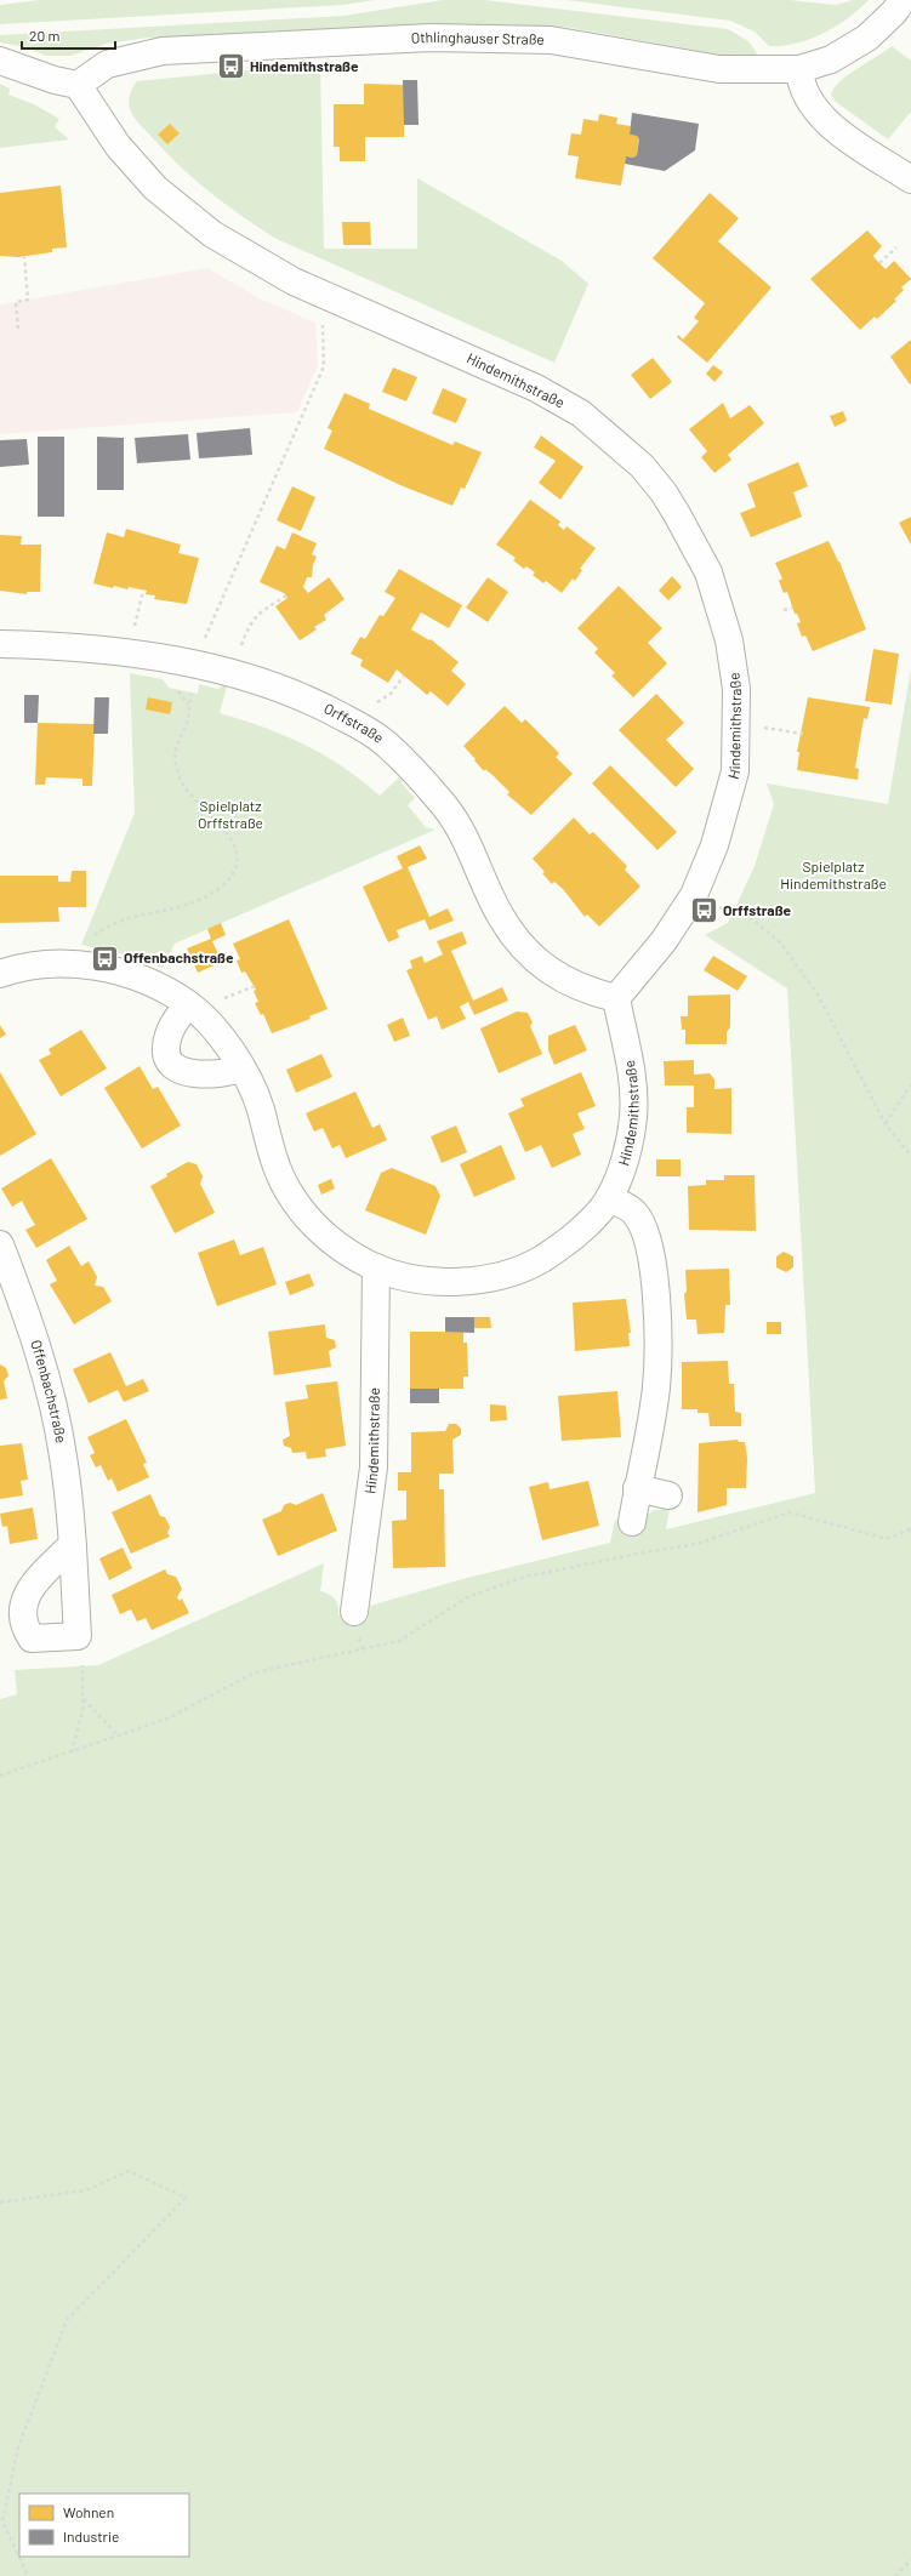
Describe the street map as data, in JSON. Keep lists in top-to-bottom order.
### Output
{
  "streets": {
    "street": [
      "Othlinghauser Straße",
      "Hindemithstraße",
      "Orffstraße",
      "Offenbachstraße"
    ]
  },
  "crossings": [
    ["Othlinghauser Straße", "Hindemithstraße"],
    ["Hindemithstraße", "Orffstraße"]
  ],
  "parks": ["Spielplatz Orffstraße", "Spielplatz Hindemithstraße"],
  "places": {
    "bus stop": ["Hindemithstraße", "Orffstraße", "Offenbachstraße"]
  },
  "legend": ["Wohnen", "Industrie"],
  "scale_bar": "20 m"
}
